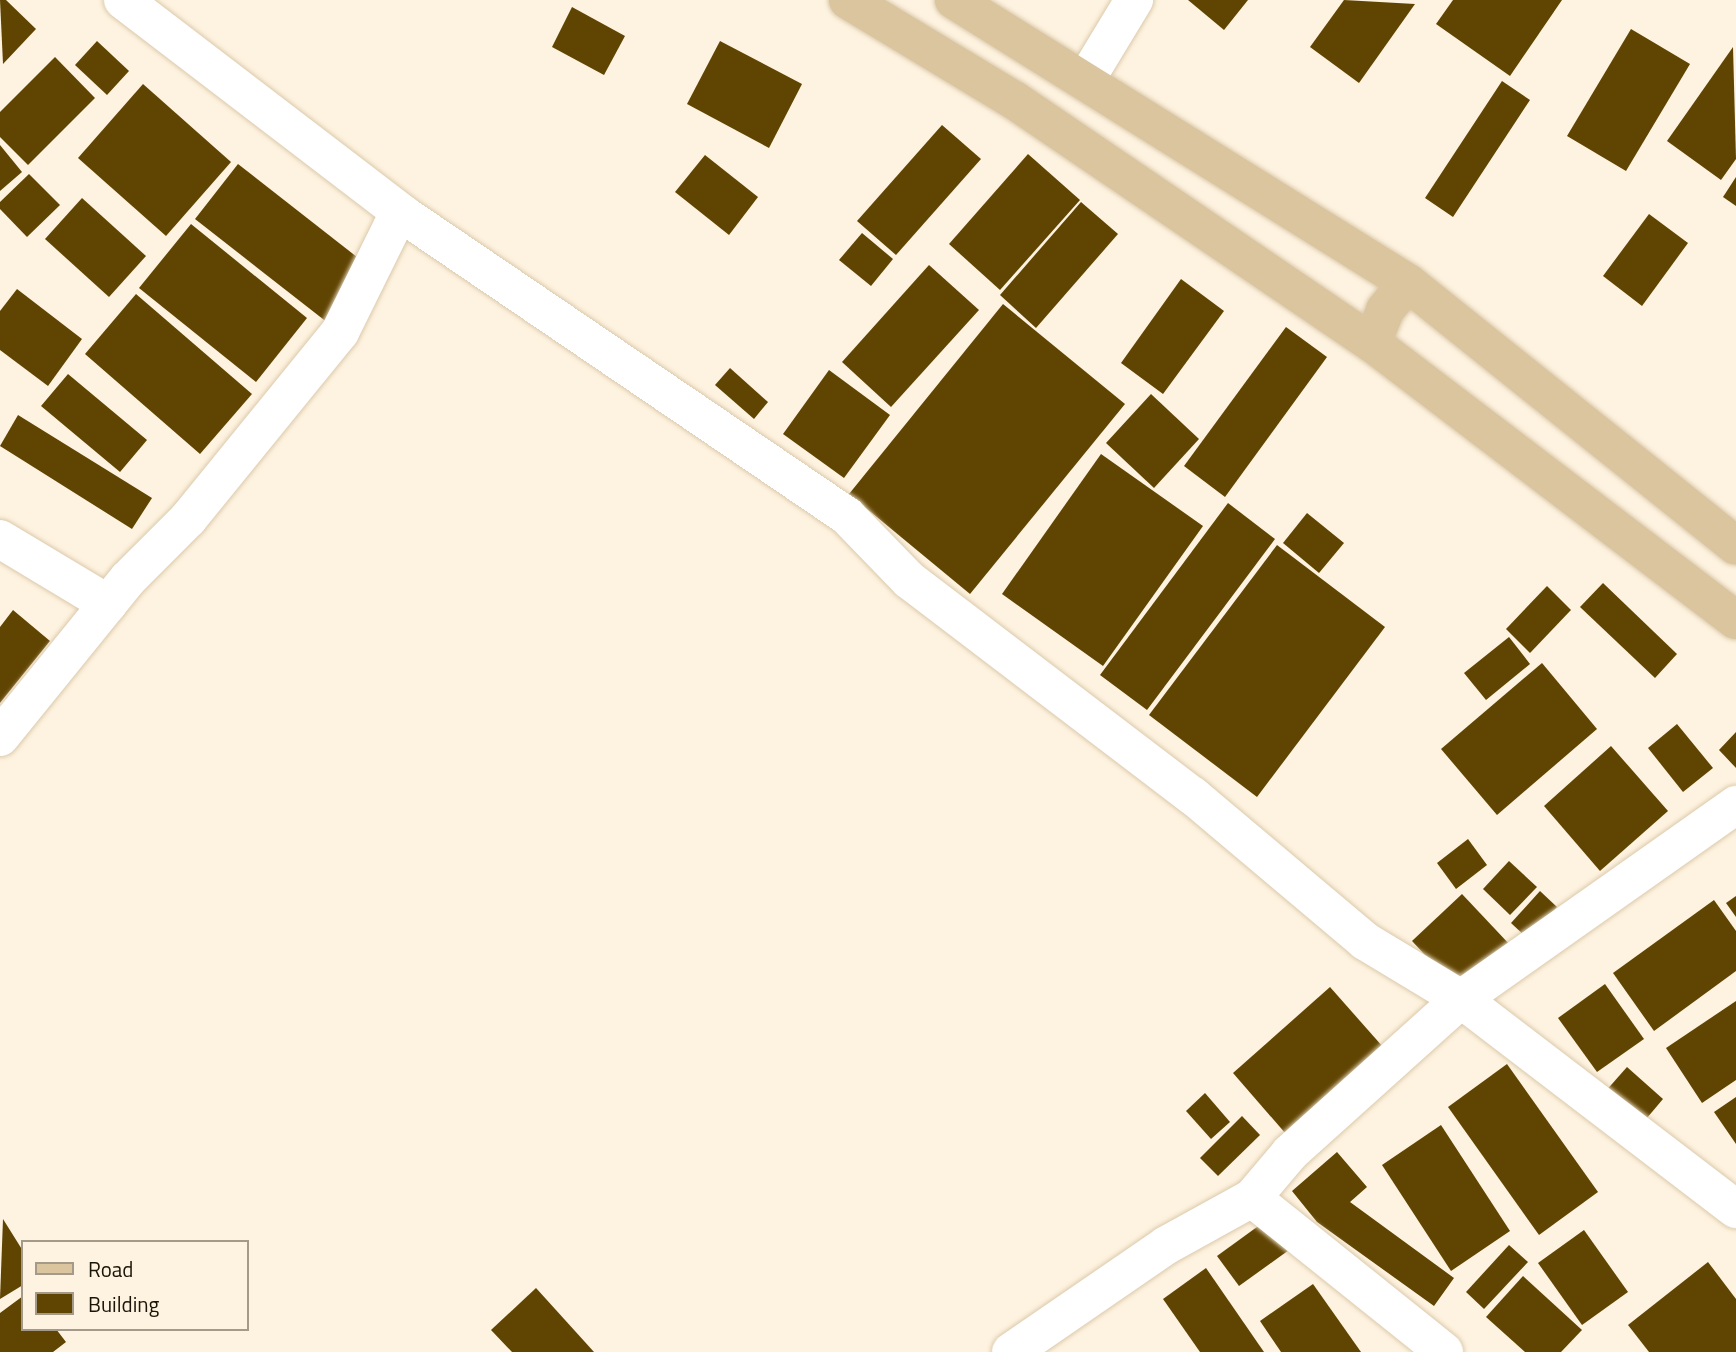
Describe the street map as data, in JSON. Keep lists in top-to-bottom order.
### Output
{
  "legend": ["Road", "Building"]
}
